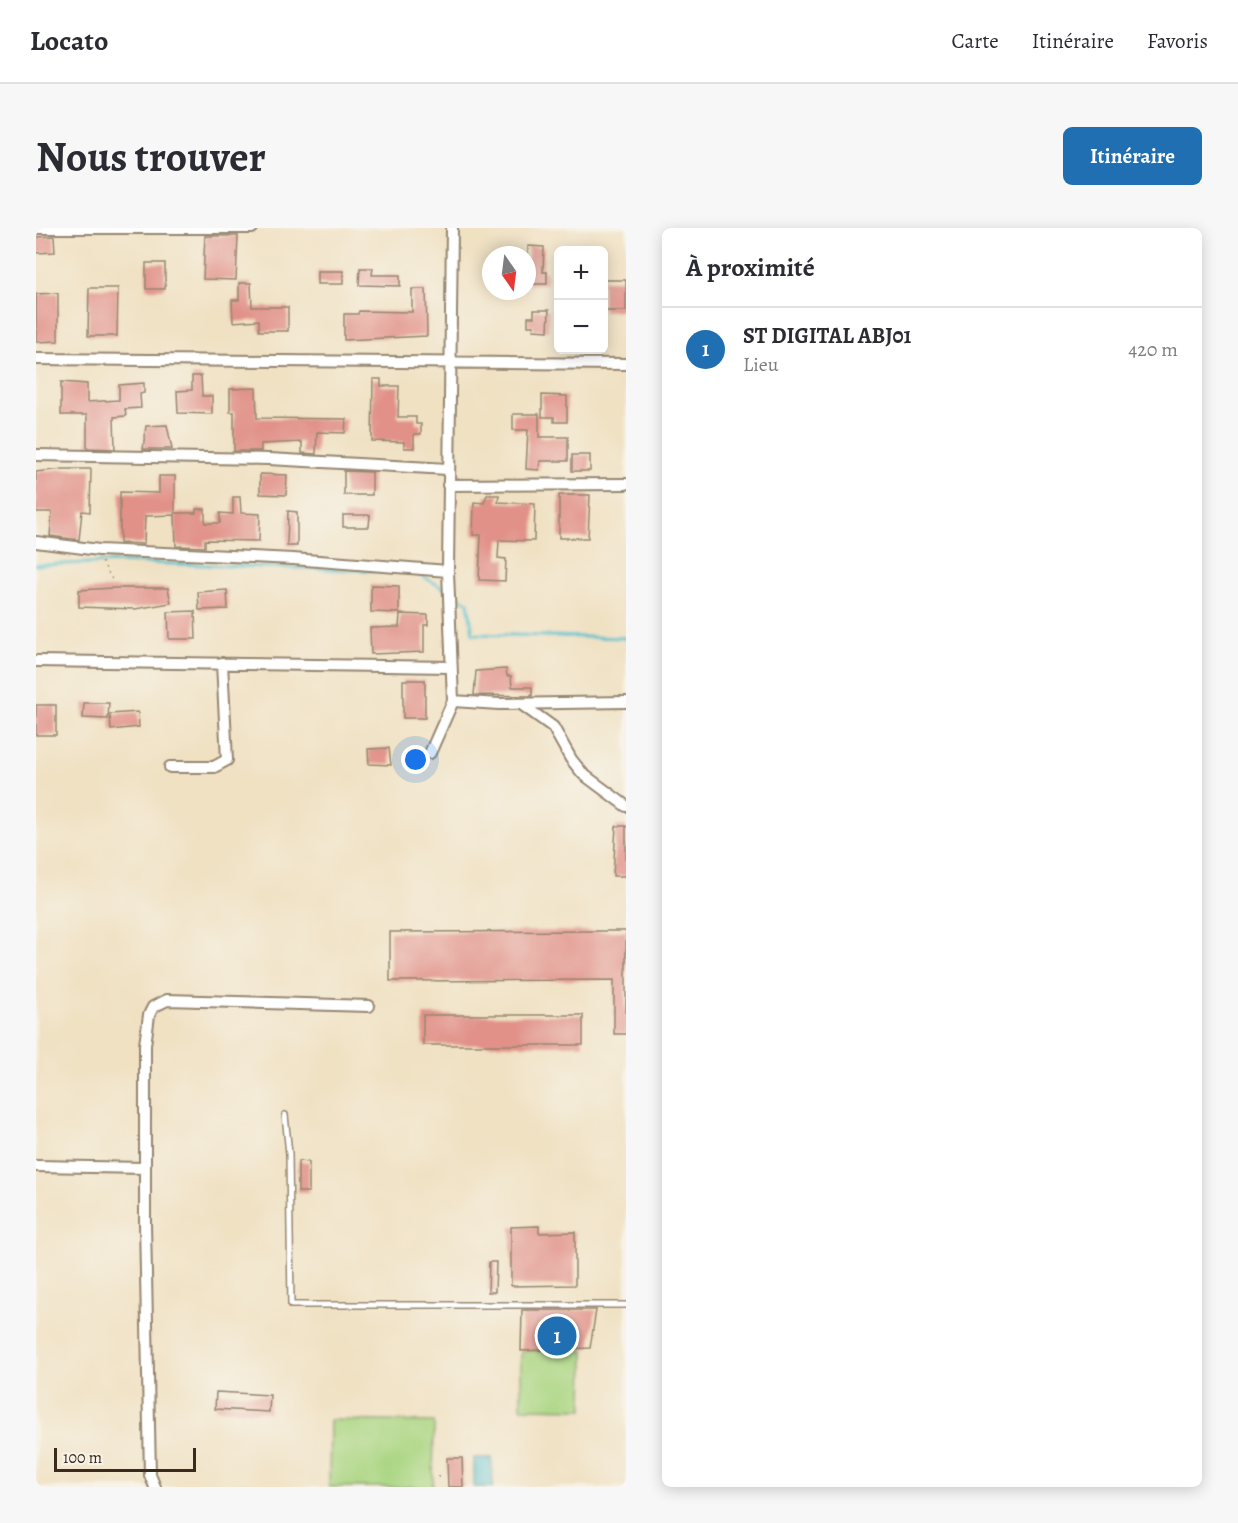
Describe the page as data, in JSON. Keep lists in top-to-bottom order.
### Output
{
  "scale_bar": "100 m",
  "north": "bottom",
  "page": {
    "header": "Locato",
    "nav": ["Carte", "Itinéraire", "Favoris"],
    "buttons": "Itinéraire",
    "title": "Nous trouver",
    "heading": "À proximité",
    "map_buttons": ["+", "−"],
    "list": [
      {
        "mark": "1",
        "name": "ST DIGITAL ABJ01",
        "note": "Lieu",
        "value": "420 m"
      }
    ],
    "pins": "1",
    "scale": "100 m"
  }
}
